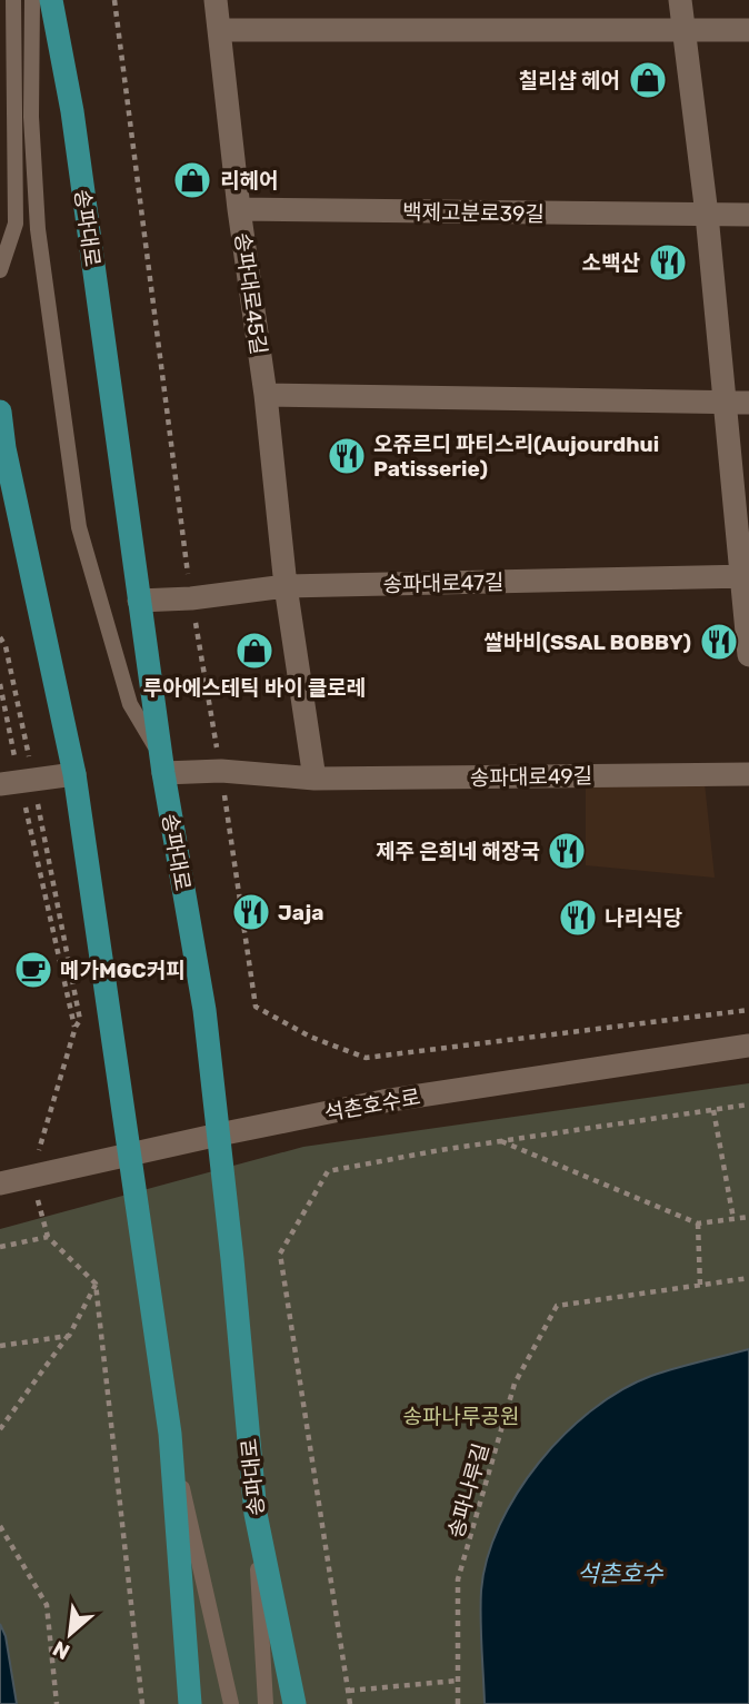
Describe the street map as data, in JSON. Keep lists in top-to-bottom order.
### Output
{
  "streets": {
    "main road": ["송파대로"],
    "street": [
      "백제고분로39길",
      "송파대로45길",
      "송파대로47길",
      "송파대로49길",
      "석촌호수로"
    ],
    "path": ["송파나루길"]
  },
  "crossings": [
    ["백제고분로39길", "송파대로45길"],
    ["송파대로", "송파대로47길"],
    ["송파대로", "송파대로49길"],
    ["송파대로", "석촌호수로"],
    ["송파대로45길", "송파대로47길"]
  ],
  "water": ["석촌호수"],
  "parks": ["송파나루공원"],
  "places": {
    "shop": ["칠리샵 헤어", "리헤어", "루아에스테틱 바이 클로레"],
    "restaurant": [
      "소백산",
      "오쥬르디 파티스리(Aujourdhui Patisserie)",
      "쌀바비(SSAL BOBBY)",
      "제주 은희네 해장국",
      "Jaja",
      "나리식당"
    ],
    "cafe": ["메가MGC커피"]
  },
  "north": "bottom left"
}
